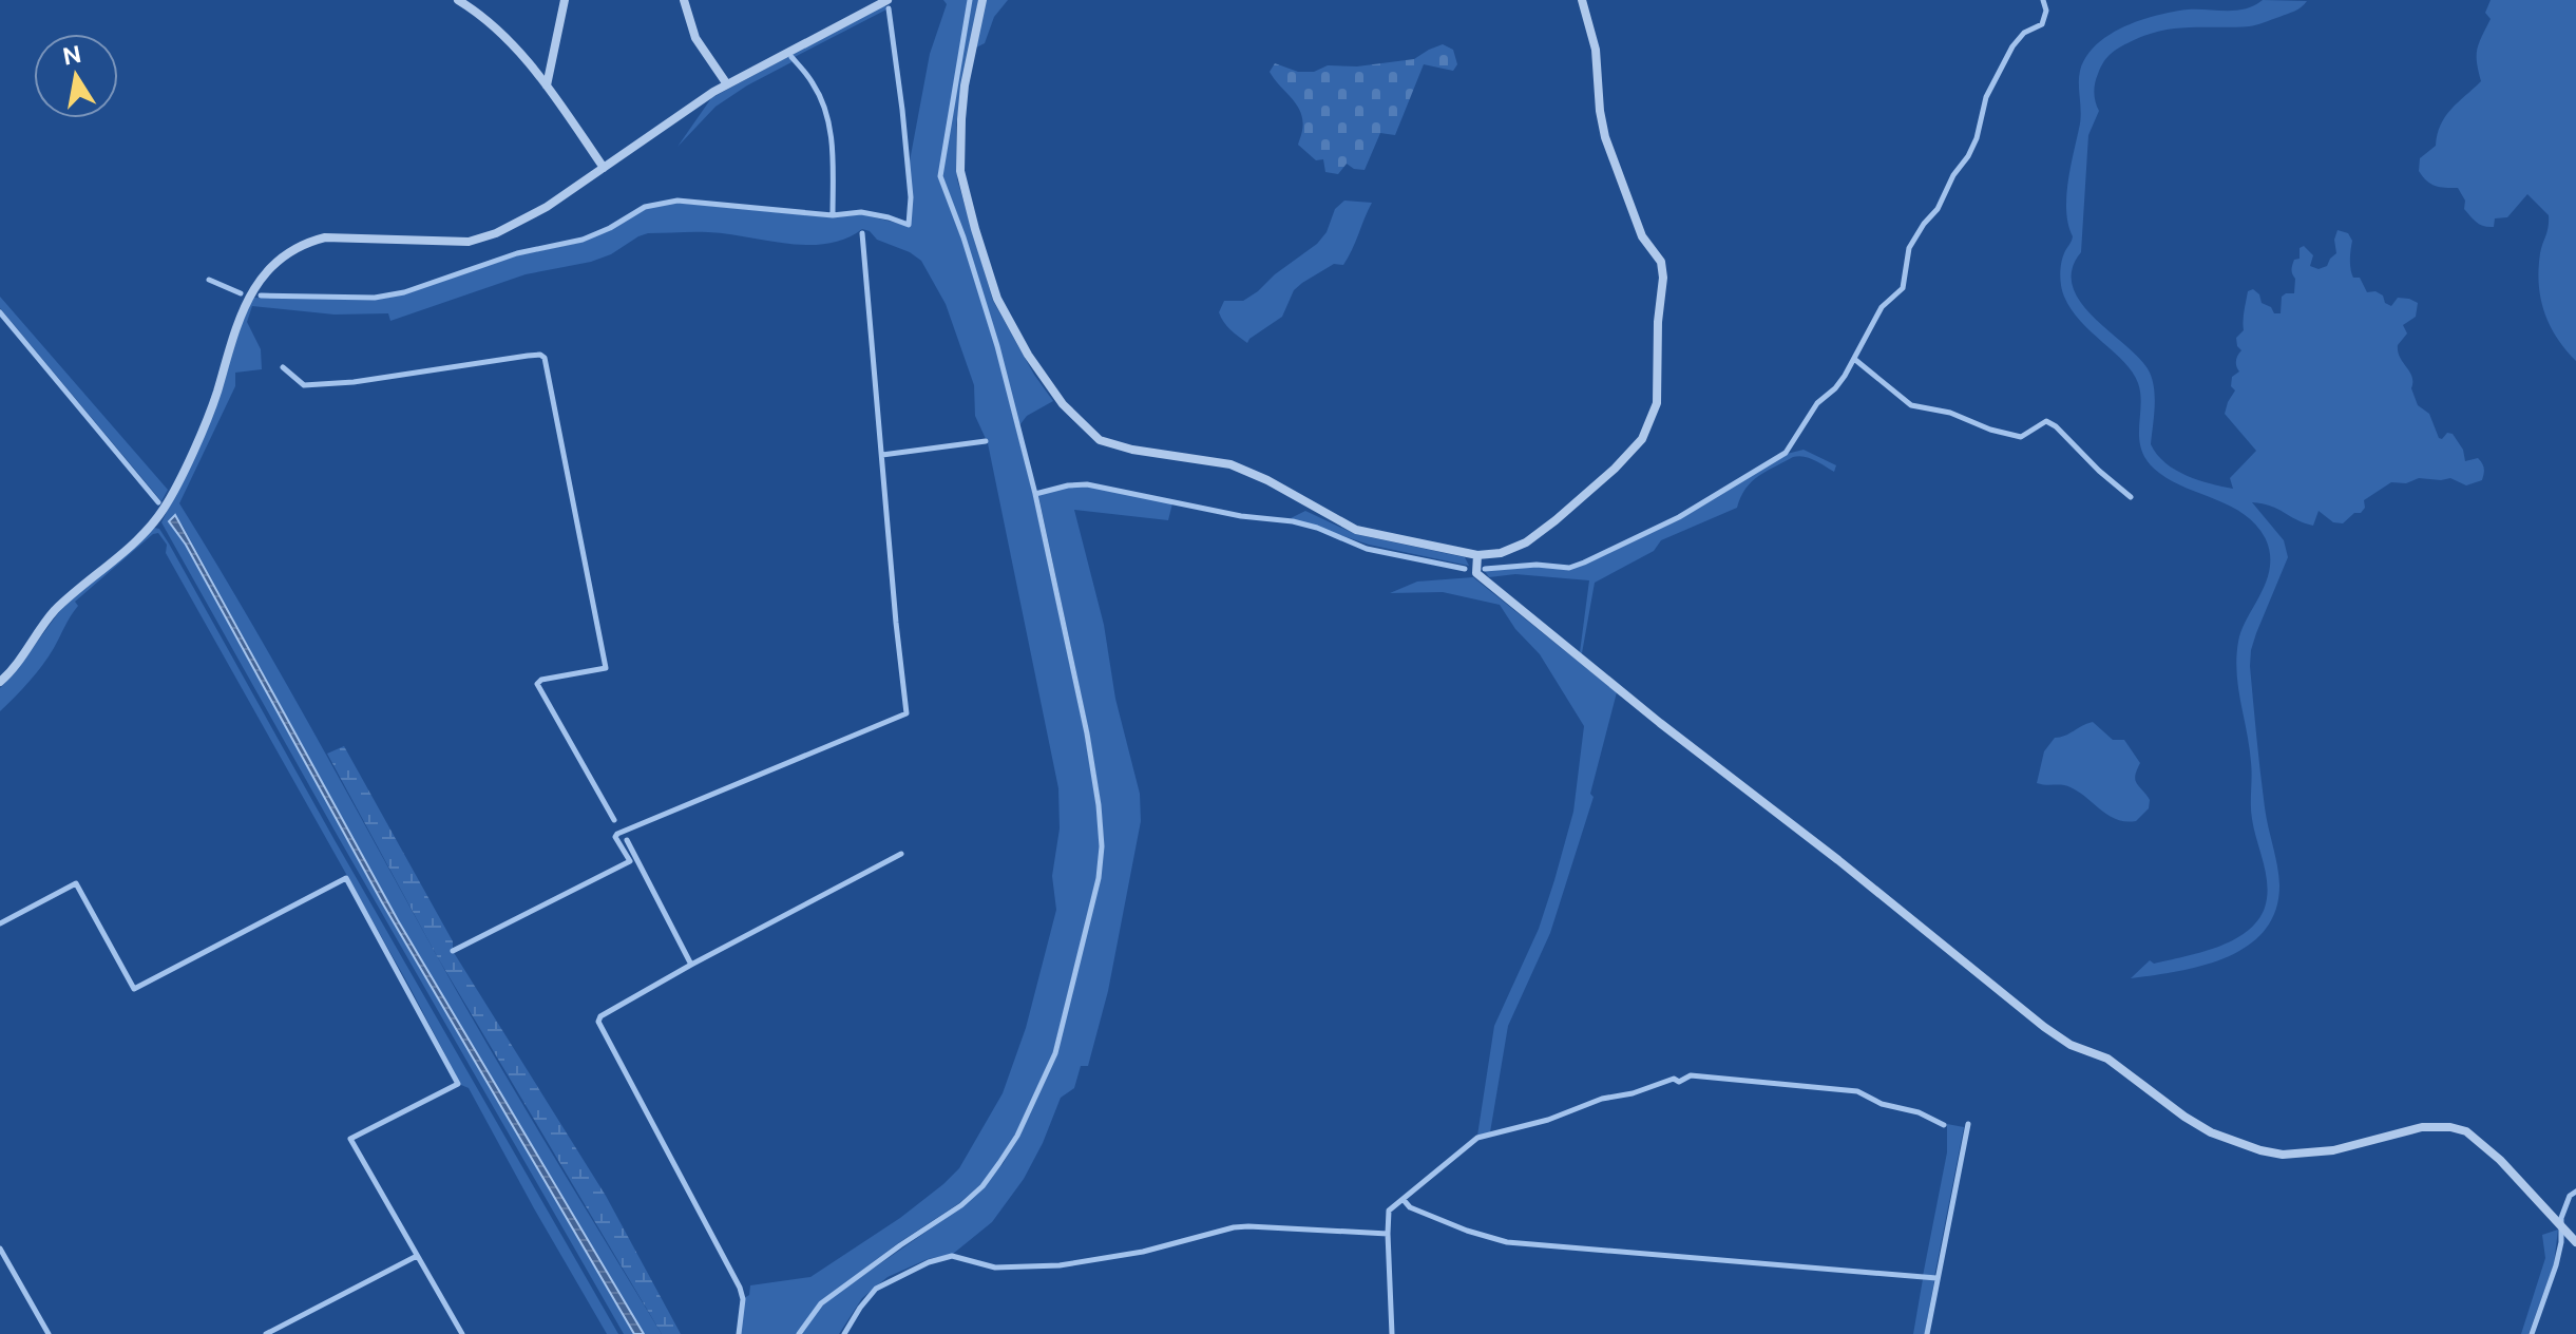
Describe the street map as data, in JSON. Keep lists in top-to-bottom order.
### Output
{
  "north": "top"
}
